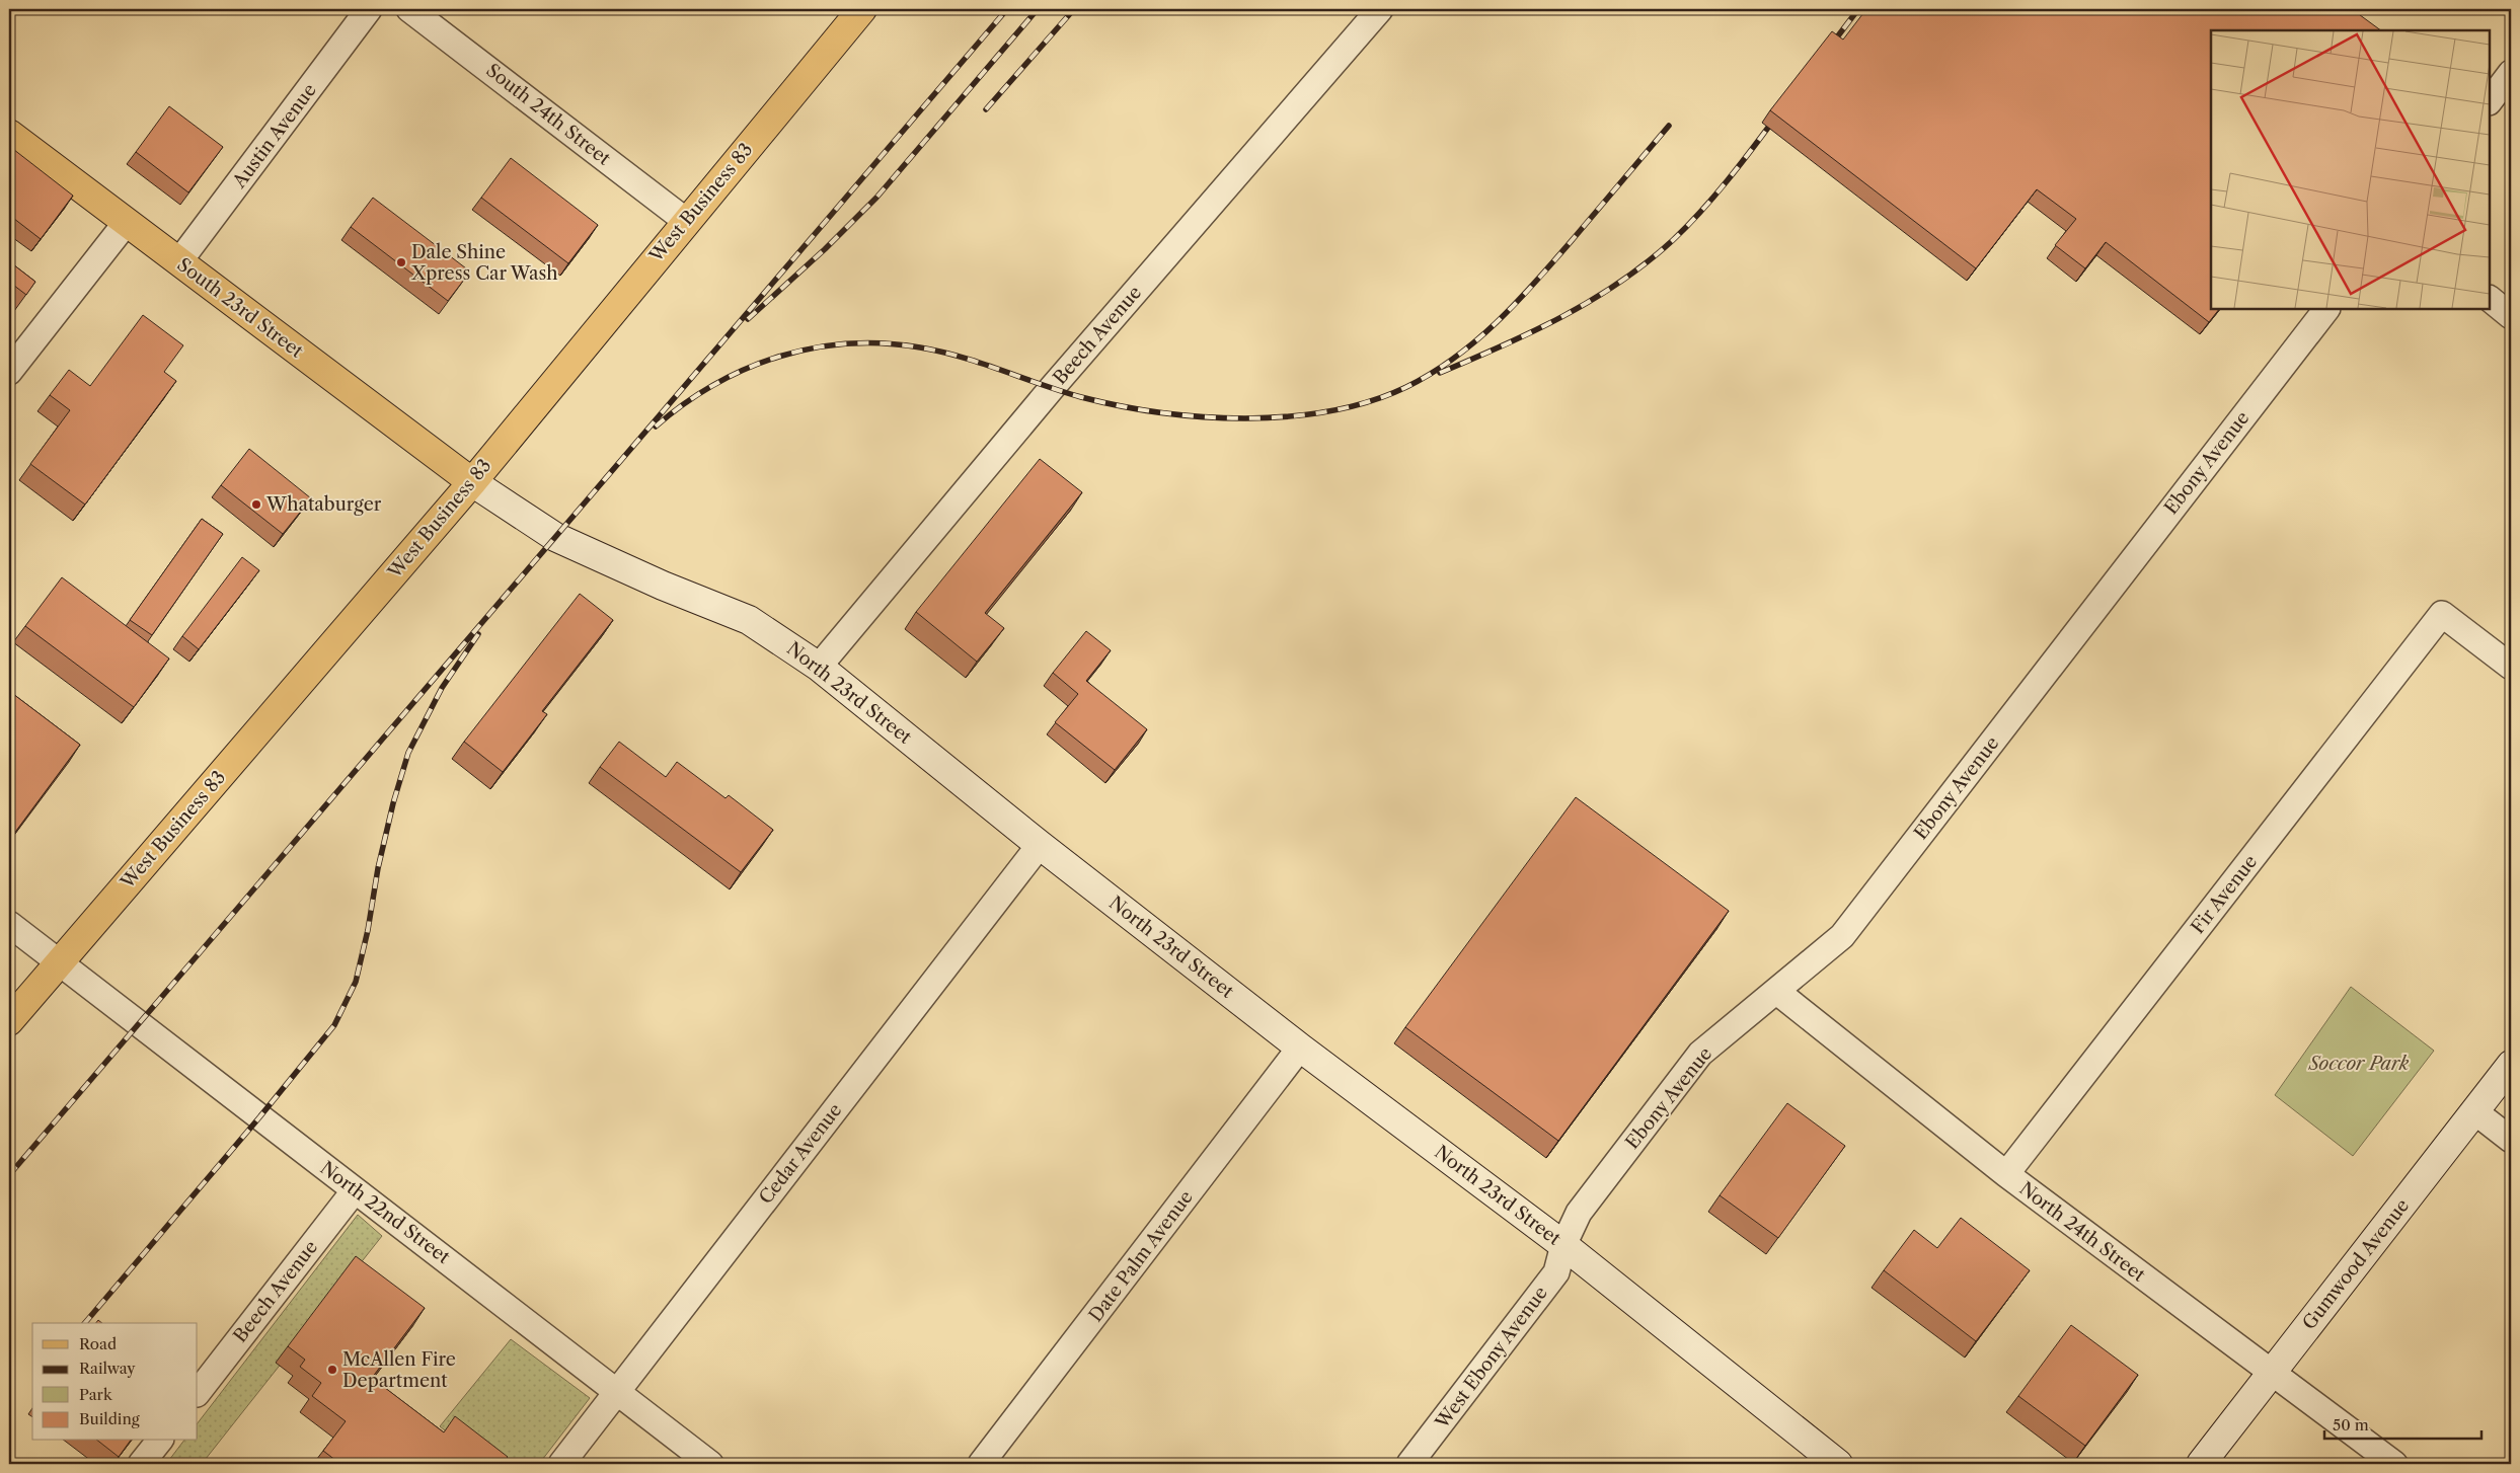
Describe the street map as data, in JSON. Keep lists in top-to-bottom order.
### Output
{
  "streets": {
    "main road": [
      "West Business 83",
      "South 23rd Street",
      "North 23rd Street",
      "Gumwood Avenue"
    ],
    "street": [
      "South 24th Street",
      "Austin Avenue",
      "Beech Avenue",
      "Ebony Avenue",
      "Fir Avenue",
      "Cedar Avenue",
      "North 22nd Street",
      "North 24th Street",
      "Date Palm Avenue",
      "West Ebony Avenue"
    ]
  },
  "crossings": [
    ["South 24th Street", "West Business 83"],
    ["Austin Avenue", "South 23rd Street"],
    ["West Business 83", "South 23rd Street"],
    ["West Business 83", "North 23rd Street"],
    ["West Business 83", "North 22nd Street"],
    ["South 23rd Street", "North 23rd Street"],
    ["Beech Avenue", "North 23rd Street"],
    ["Beech Avenue", "North 22nd Street"],
    ["Ebony Avenue", "North 23rd Street"],
    ["Ebony Avenue", "North 24th Street"],
    ["Ebony Avenue", "West Ebony Avenue"],
    ["North 23rd Street", "Cedar Avenue"],
    ["North 23rd Street", "Date Palm Avenue"],
    ["North 23rd Street", "West Ebony Avenue"],
    ["Fir Avenue", "North 24th Street"],
    ["Cedar Avenue", "North 22nd Street"],
    ["North 24th Street", "Gumwood Avenue"]
  ],
  "parks": ["Soccor Park"],
  "places": ["Dale Shine Xpress Car Wash", "Whataburger", "McAllen Fire Department"],
  "legend": [
    "Road",
    "Railway",
    "Park",
    "Building"
  ],
  "scale_bar": "50 m"
}
